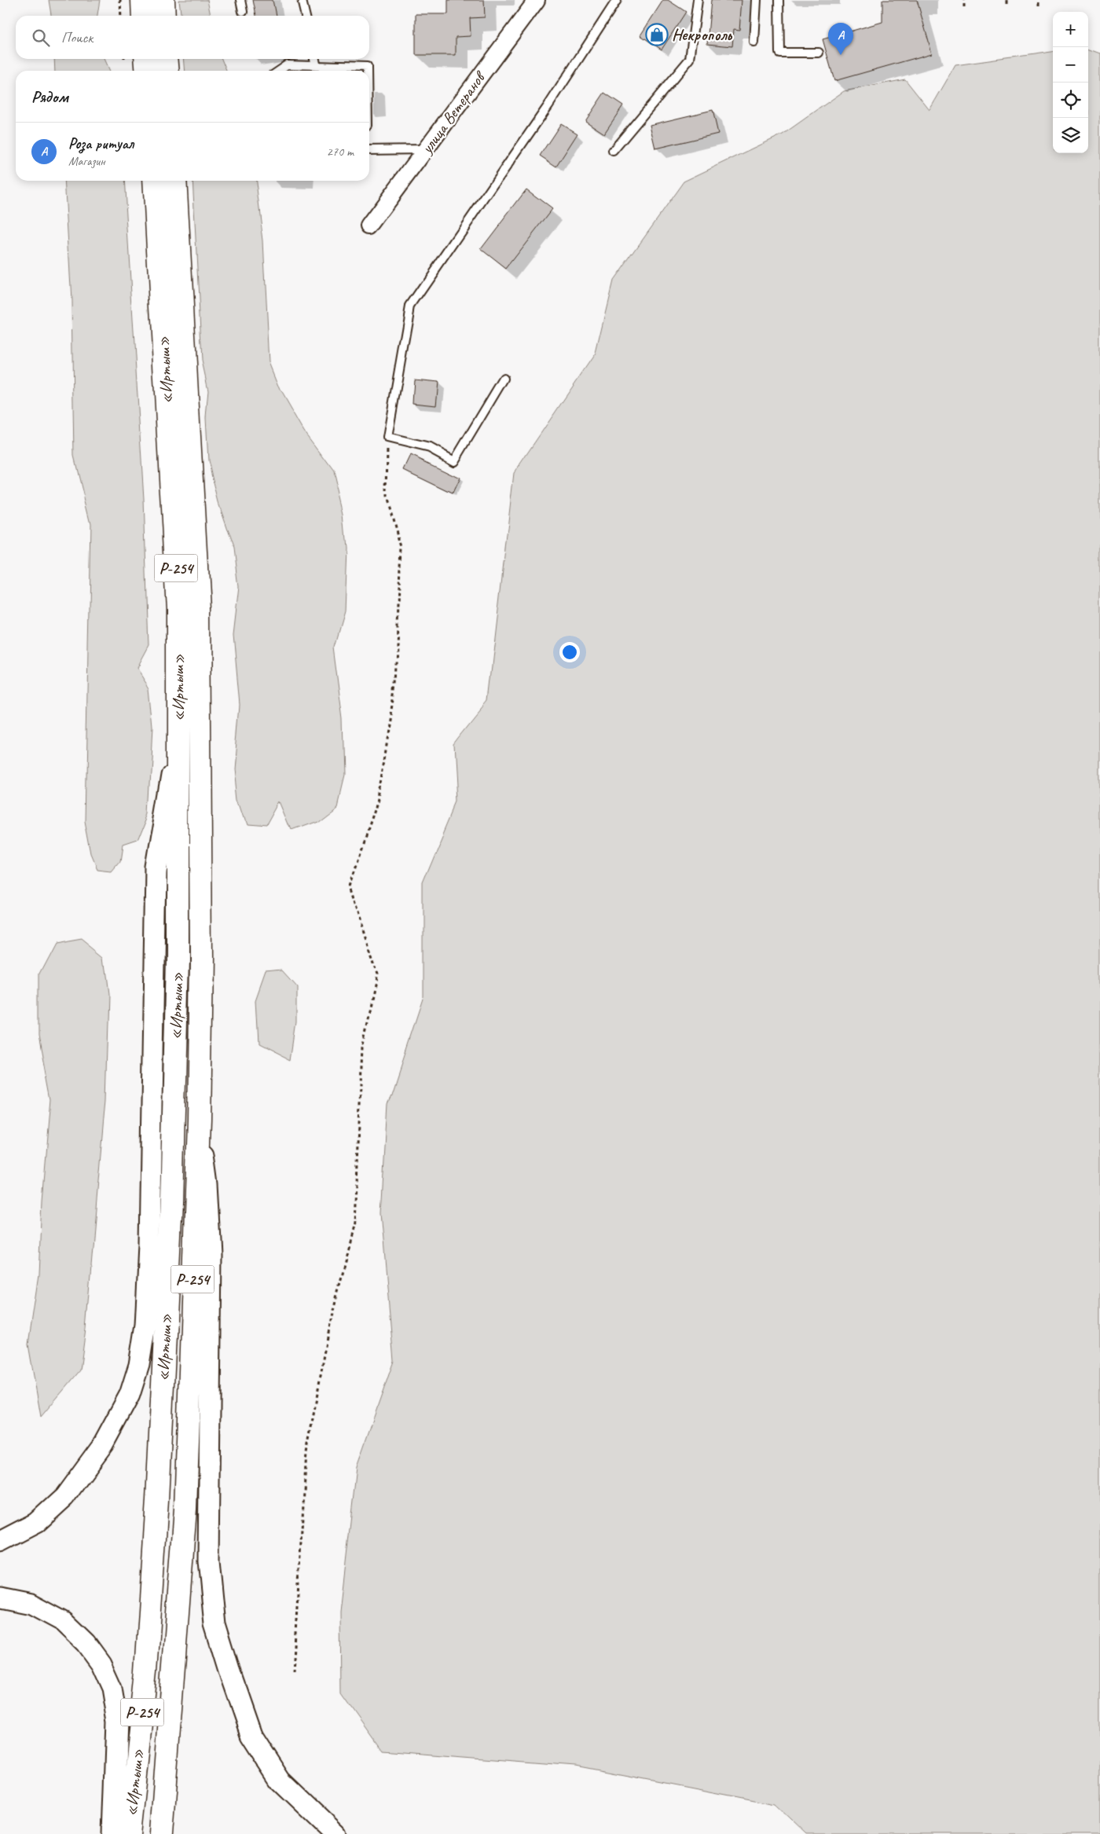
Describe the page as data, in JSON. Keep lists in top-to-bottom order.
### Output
{
  "streets": {
    "highway": ["«Иртыш»", "Р-254"],
    "street": ["улица Ветеранов"]
  },
  "places": {
    "shop": ["Некрополь"]
  },
  "page": {
    "map_buttons": ["+", "−"],
    "search": "Поиск",
    "pins": "A",
    "heading": "Рядом",
    "list": [
      {
        "mark": "A",
        "name": "Роза ритуал",
        "note": "Магазин",
        "value": "270 m"
      }
    ]
  }
}
